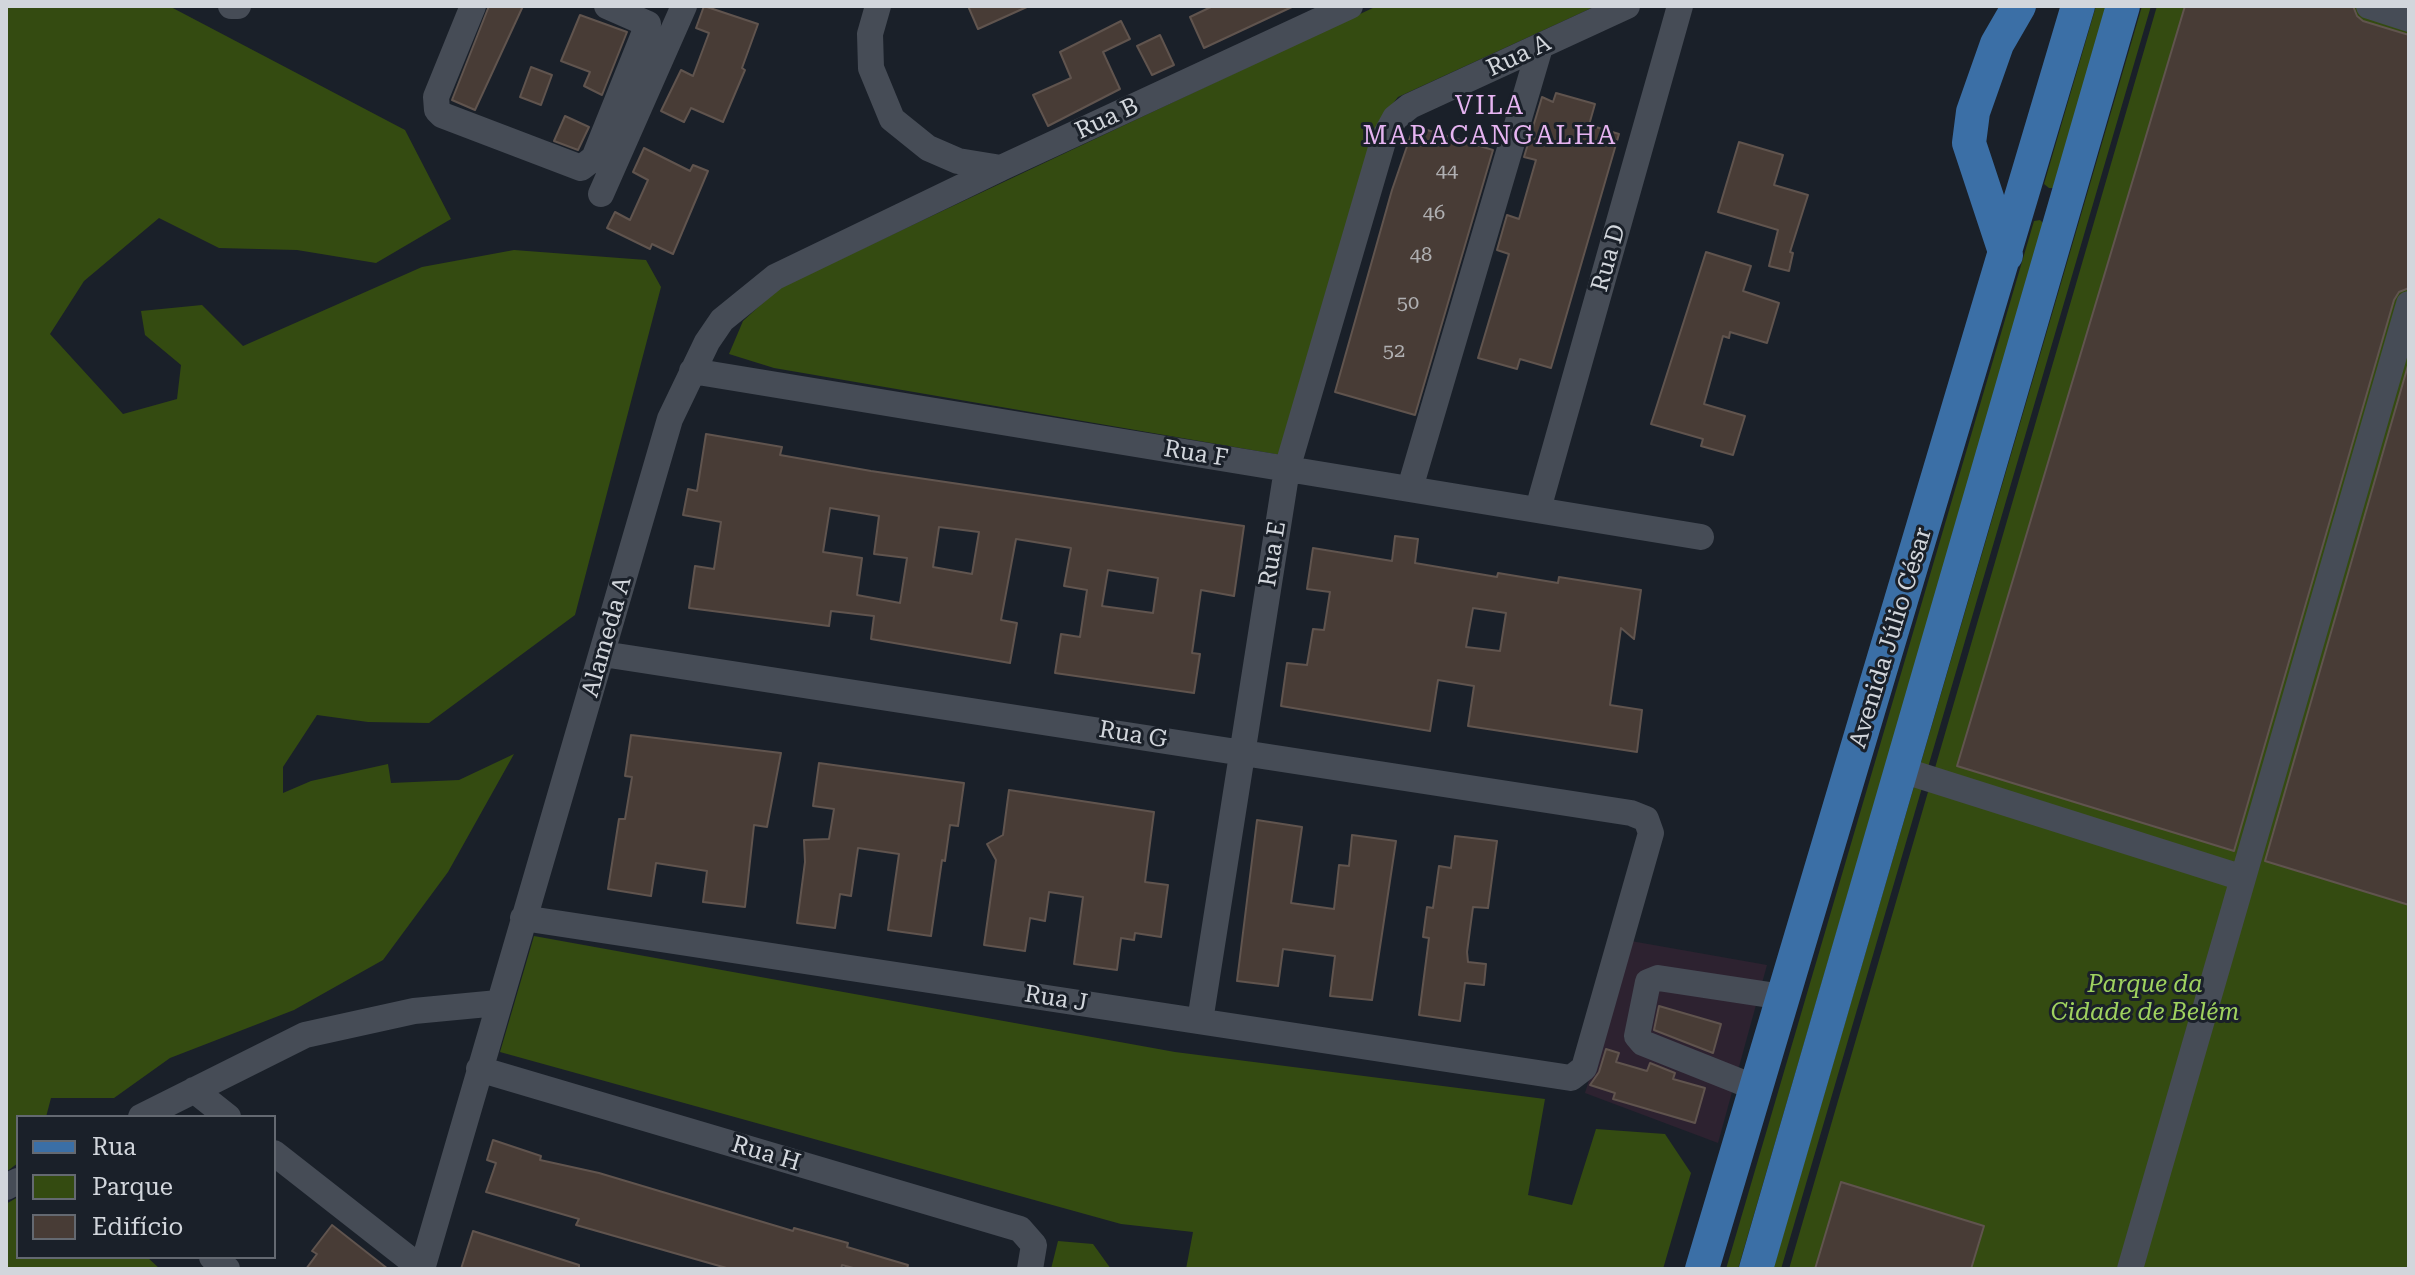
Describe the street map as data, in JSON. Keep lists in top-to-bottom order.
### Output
{
  "streets": {
    "main road": ["Avenida Júlio César"],
    "street": [
      "Rua A",
      "Rua B",
      "Rua D",
      "Rua F",
      "Rua E",
      "Alameda A",
      "Rua G",
      "Rua J",
      "Rua H"
    ]
  },
  "crossings": [
    ["Rua A", "Rua E"],
    ["Rua B", "Alameda A"],
    ["Rua D", "Rua F"],
    ["Rua F", "Rua E"],
    ["Rua F", "Alameda A"],
    ["Rua E", "Rua G"],
    ["Rua E", "Rua J"],
    ["Alameda A", "Rua G"],
    ["Alameda A", "Rua J"],
    ["Alameda A", "Rua H"],
    ["Rua G", "Rua J"]
  ],
  "districts": ["VILA MARACANGALHA"],
  "parks": ["Parque da Cidade de Belém"],
  "house_numbers": [
    "44",
    "46",
    "48",
    "50",
    "52"
  ],
  "legend": ["Rua", "Parque", "Edifício"]
}
